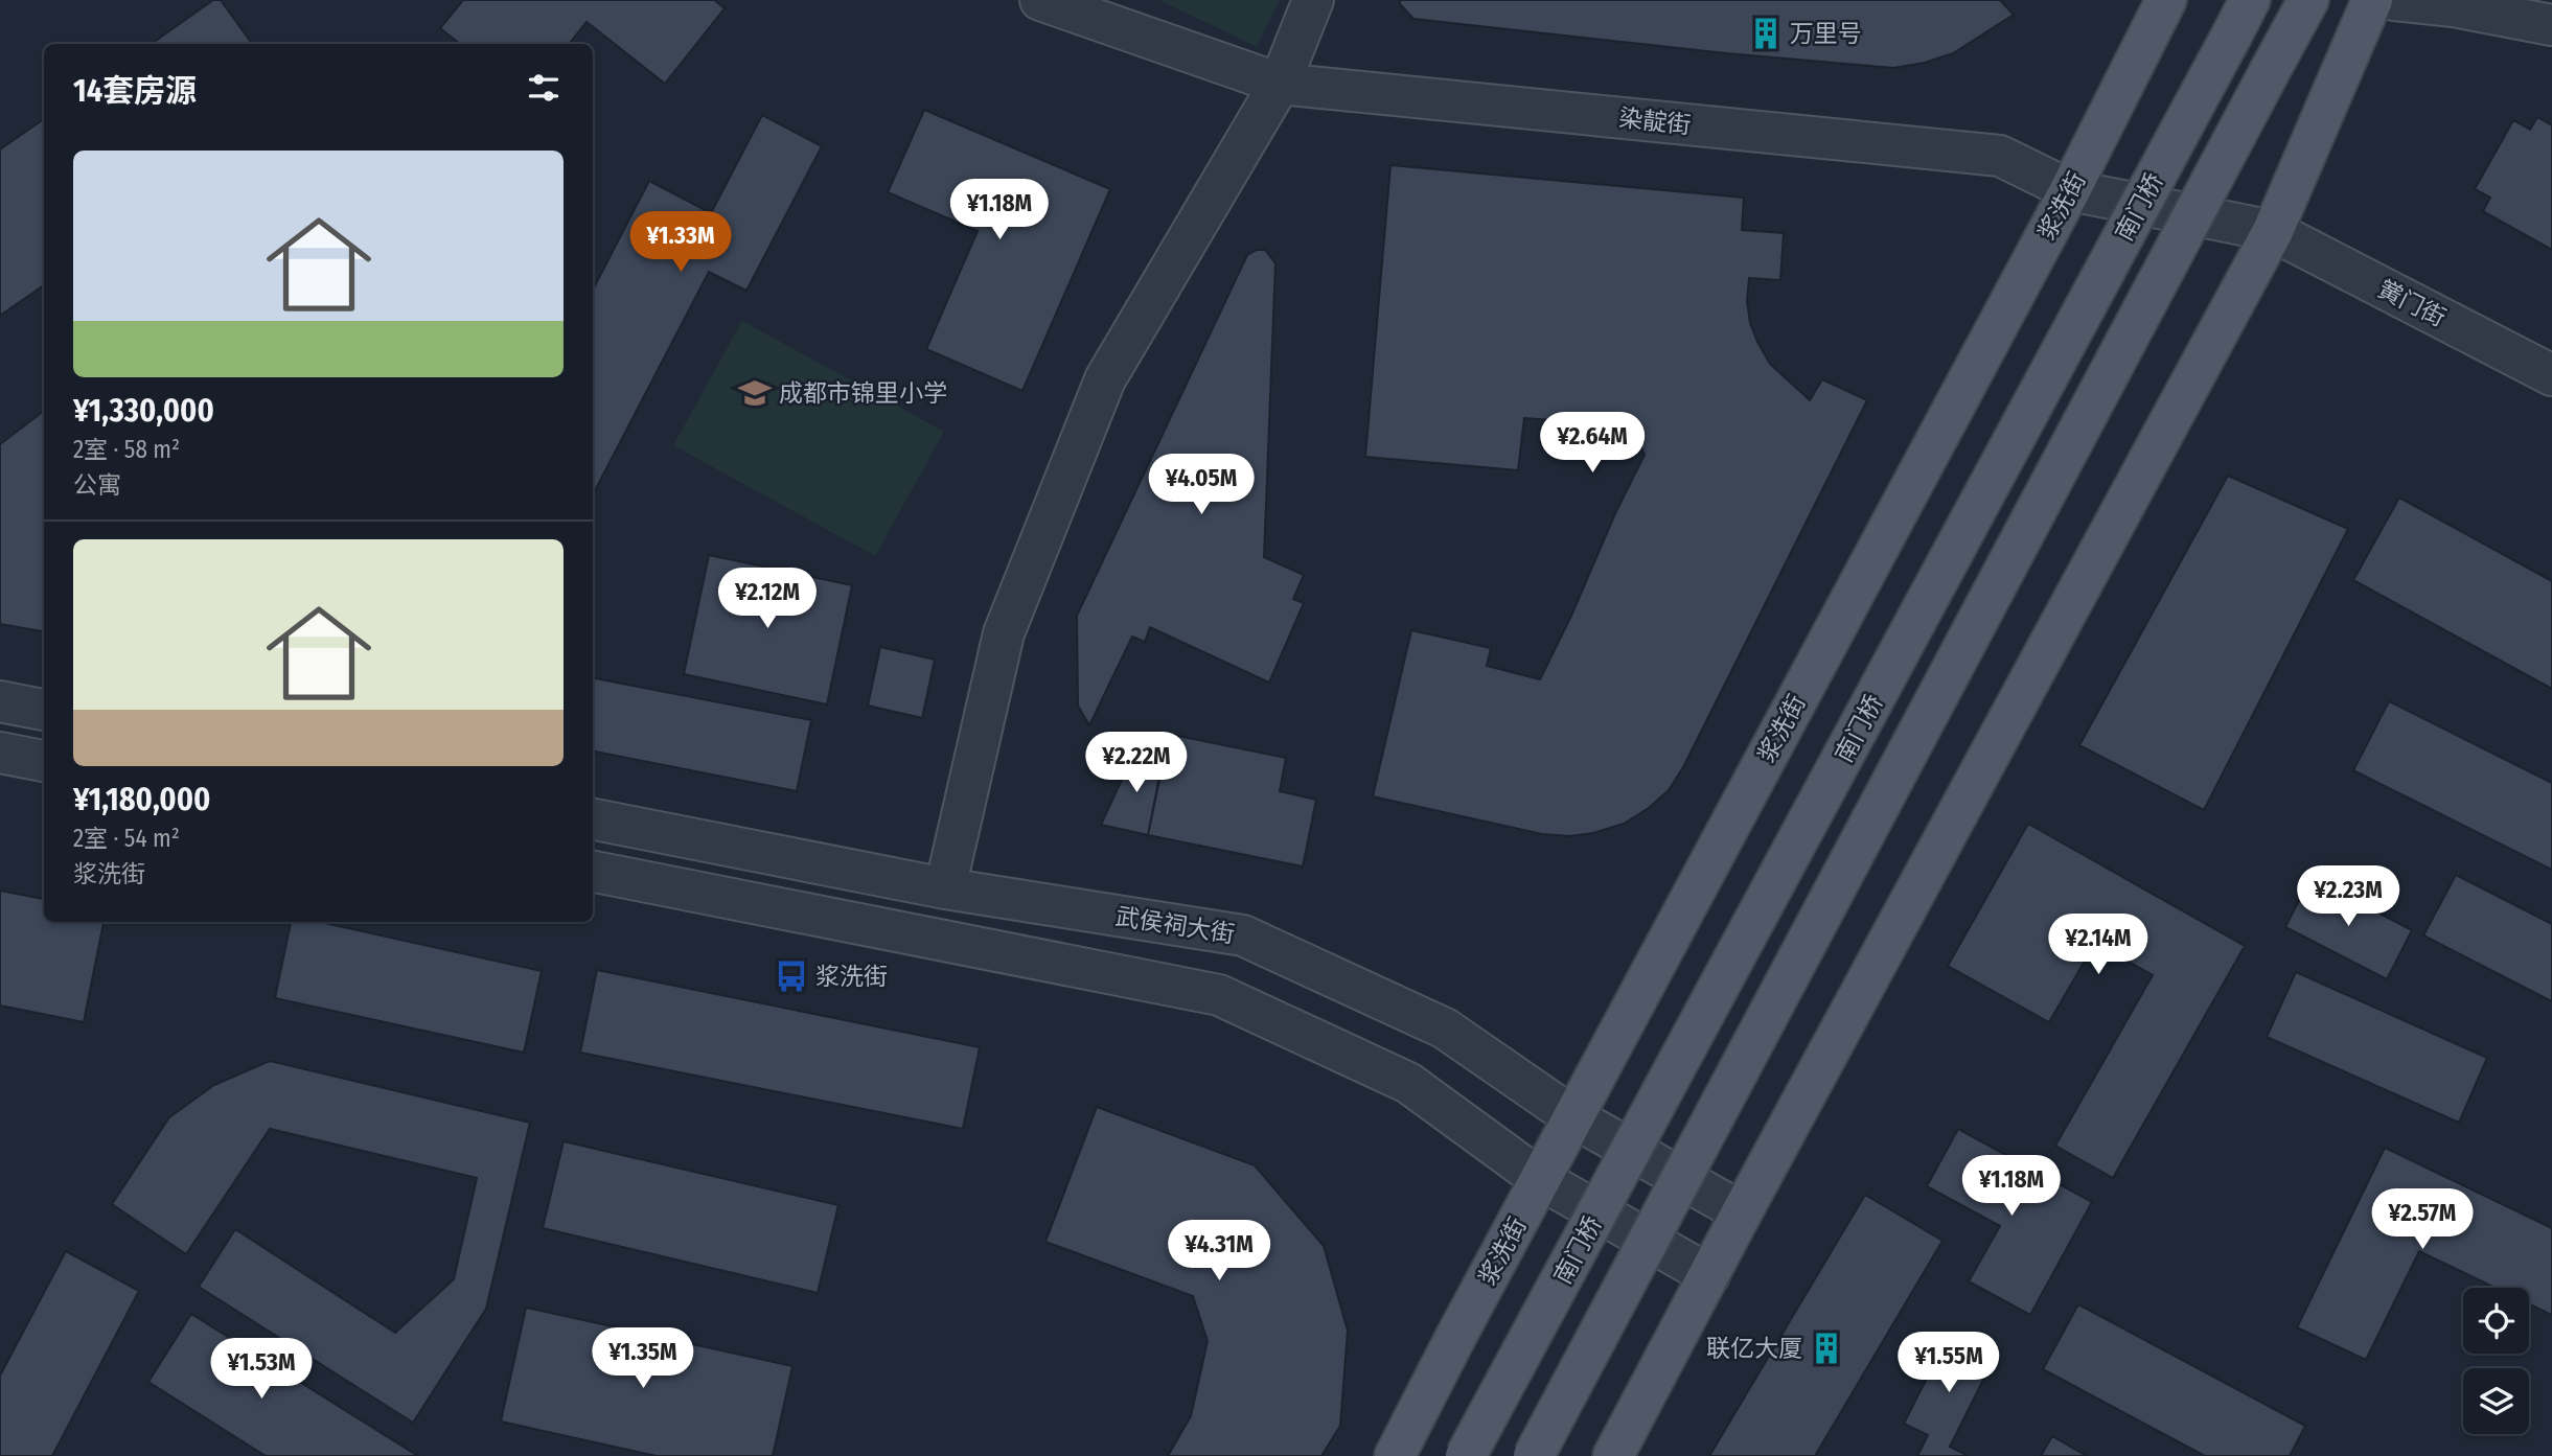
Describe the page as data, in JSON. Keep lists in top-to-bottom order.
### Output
{
  "streets": {
    "main road": ["浆洗街", "南门桥"],
    "street": ["染靛街", "黉门街", "武侯祠大街"]
  },
  "crossings": [
    ["染靛街", "浆洗街"],
    ["染靛街", "黉门街"],
    ["浆洗街", "武侯祠大街"]
  ],
  "places": {
    "building": ["万里号", "联亿大厦"],
    "school or university": ["成都市锦里小学"],
    "bus stop": ["浆洗街"]
  },
  "page": {
    "heading": "14套房源",
    "list": [
      {
        "name": "¥1,330,000",
        "note": "2室 · 58 m² · 公寓"
      },
      {
        "name": "¥1,180,000",
        "note": "2室 · 54 m² · 浆洗街"
      }
    ],
    "price": [
      "¥1.18M",
      "¥1.33M",
      "¥2.64M",
      "¥4.05M",
      "¥2.12M",
      "¥2.22M",
      "¥2.23M",
      "¥2.14M",
      "¥1.18M",
      "¥2.57M",
      "¥4.31M",
      "¥1.35M",
      "¥1.55M",
      "¥1.53M"
    ]
  }
}
